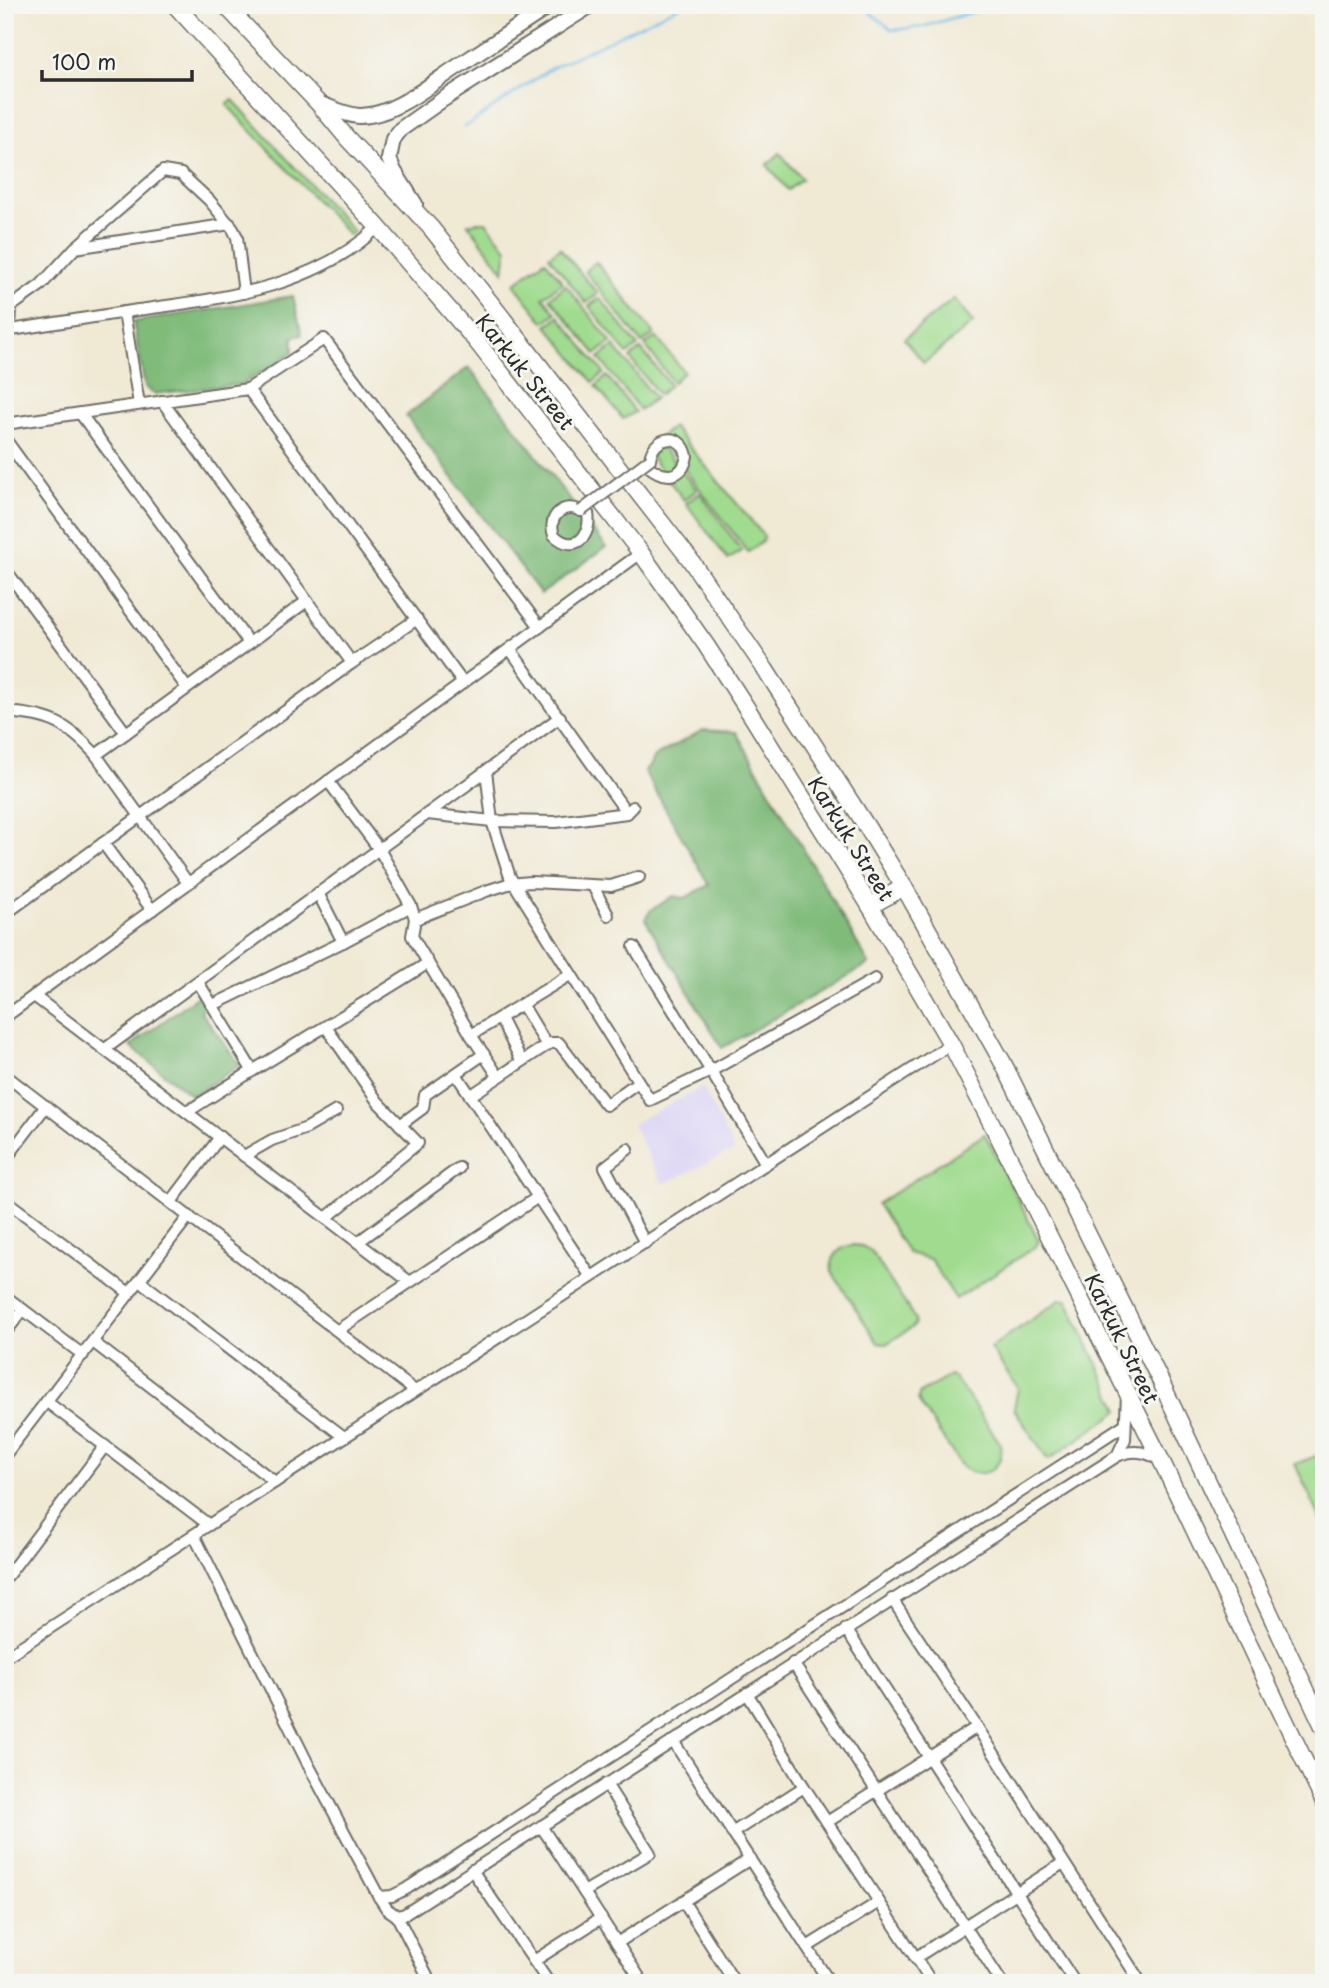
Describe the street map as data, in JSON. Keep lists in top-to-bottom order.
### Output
{
  "streets": {
    "highway": ["Karkuk Street"]
  },
  "scale_bar": "100 m"
}
